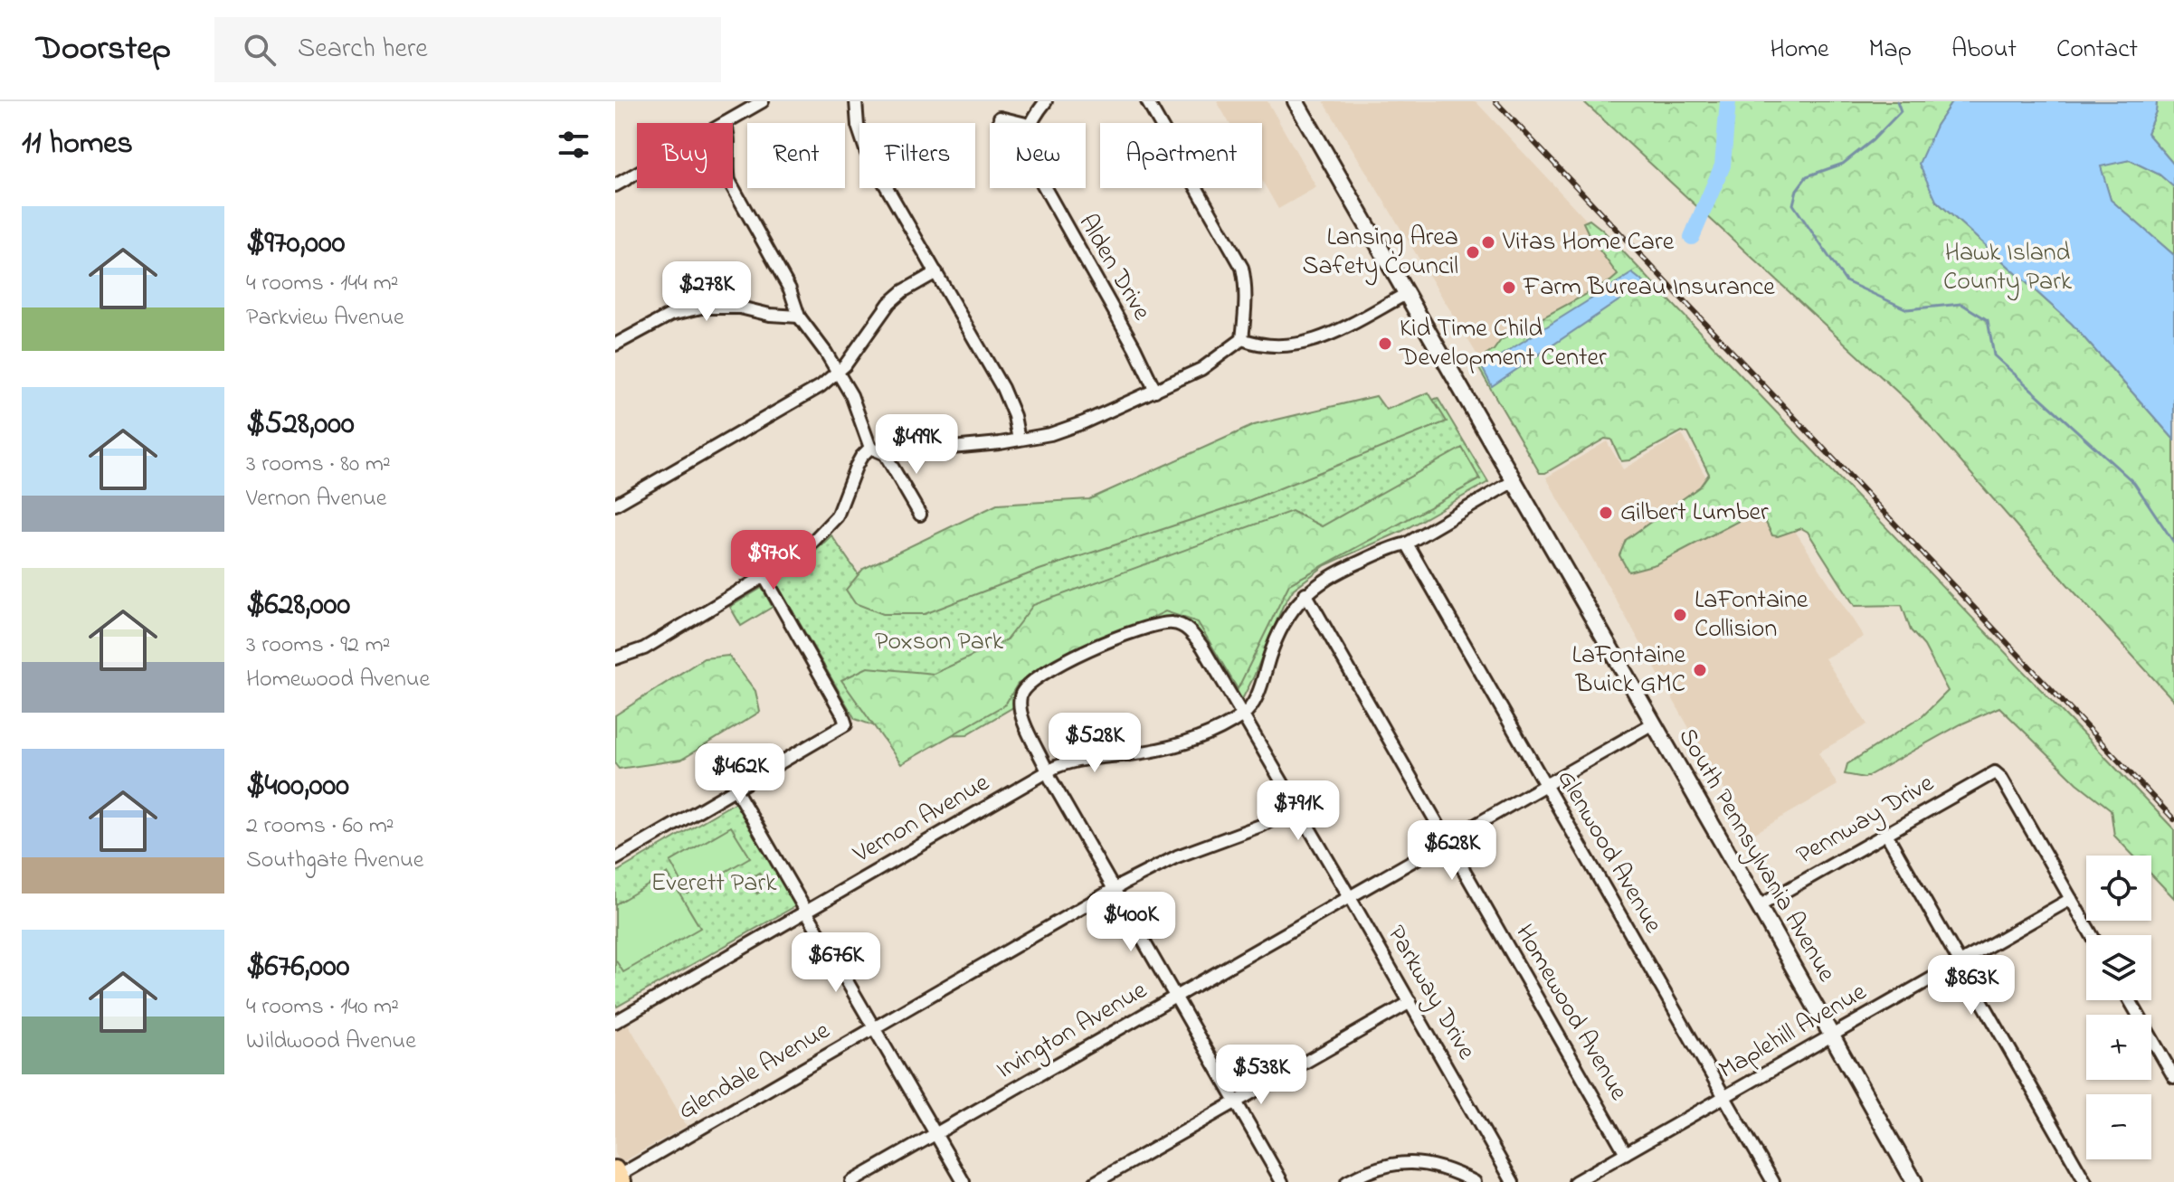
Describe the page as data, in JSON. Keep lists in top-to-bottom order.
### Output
{
  "streets": {
    "main road": ["South Pennsylvania Avenue"],
    "street": [
      "Alden Drive",
      "Vernon Avenue",
      "Pennway Drive",
      "Glenwood Avenue",
      "Parkway Drive",
      "Homewood Avenue",
      "Irvington Avenue",
      "Maplehill Avenue",
      "Glendale Avenue"
    ]
  },
  "crossings": [
    ["Vernon Avenue", "Parkway Drive"],
    ["Pennway Drive", "South Pennsylvania Avenue"],
    ["Pennway Drive", "Maplehill Avenue"],
    ["Glenwood Avenue", "Irvington Avenue"],
    ["Glenwood Avenue", "Maplehill Avenue"],
    ["South Pennsylvania Avenue", "Irvington Avenue"],
    ["South Pennsylvania Avenue", "Maplehill Avenue"],
    ["Parkway Drive", "Irvington Avenue"],
    ["Parkway Drive", "Glendale Avenue"],
    ["Homewood Avenue", "Irvington Avenue"],
    ["Homewood Avenue", "Maplehill Avenue"]
  ],
  "parks": ["Hawk Island County Park", "Poxson Park", "Everett Park"],
  "places": [
    "Vitas Home Care",
    "Lansing Area Safety Council",
    "Farm Bureau Insurance",
    "Kid Time Child Development Center",
    "Gilbert Lumber",
    "LaFontaine Collision",
    "LaFontaine Buick GMC"
  ],
  "page": {
    "header": "Doorstep",
    "search": "Search here",
    "nav": [
      "Home",
      "Map",
      "About",
      "Contact"
    ],
    "heading": "11 homes",
    "chip": [
      "Buy",
      "Rent",
      "Filters",
      "New",
      "Apartment"
    ],
    "list": [
      {
        "name": "$970,000",
        "note": "4 rooms · 144 m² · Parkview Avenue"
      },
      {
        "name": "$528,000",
        "note": "3 rooms · 80 m² · Vernon Avenue"
      },
      {
        "name": "$628,000",
        "note": "3 rooms · 92 m² · Homewood Avenue"
      },
      {
        "name": "$400,000",
        "note": "2 rooms · 60 m² · Southgate Avenue"
      },
      {
        "name": "$676,000",
        "note": "4 rooms · 140 m² · Wildwood Avenue"
      }
    ],
    "price": [
      "$278K",
      "$499K",
      "$970K",
      "$528K",
      "$462K",
      "$791K",
      "$628K",
      "$400K",
      "$676K",
      "$863K",
      "$538K"
    ],
    "map_buttons": ["+", "−"]
  }
}
